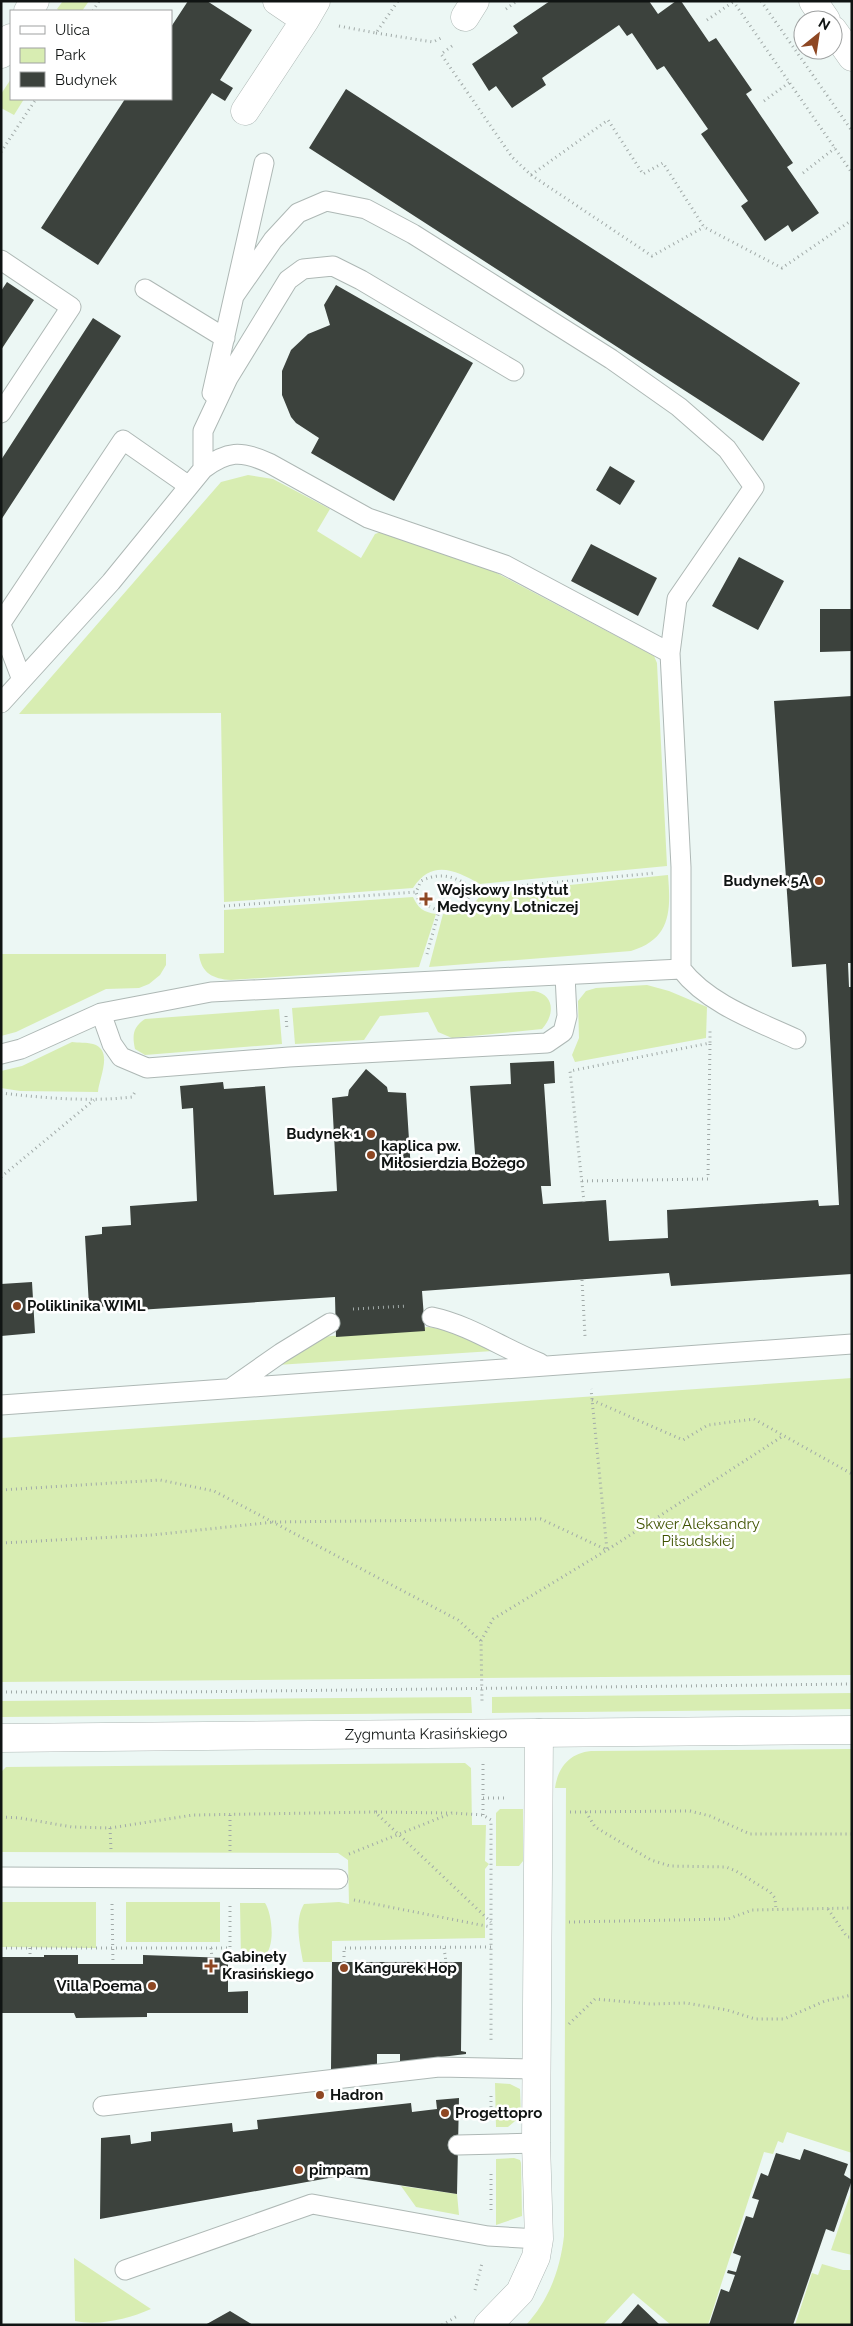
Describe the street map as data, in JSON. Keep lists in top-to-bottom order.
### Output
{
  "streets": {
    "street": ["Zygmunta Krasińskiego"]
  },
  "parks": ["Skwer Aleksandry Piłsudskiej"],
  "places": {
    "other": [
      "Budynek 5A",
      "Budynek 1",
      "kaplica pw. Miłosierdzia Bożego",
      "Poliklinika WIML",
      "Kangurek Hop",
      "Villa Poema",
      "Hadron",
      "Progettopro",
      "pimpam"
    ],
    "health": ["Wojskowy Instytut Medycyny Lotniczej", "Gabinety Krasińskiego"]
  },
  "legend": ["Ulica", "Park", "Budynek"],
  "north": "top right"
}
